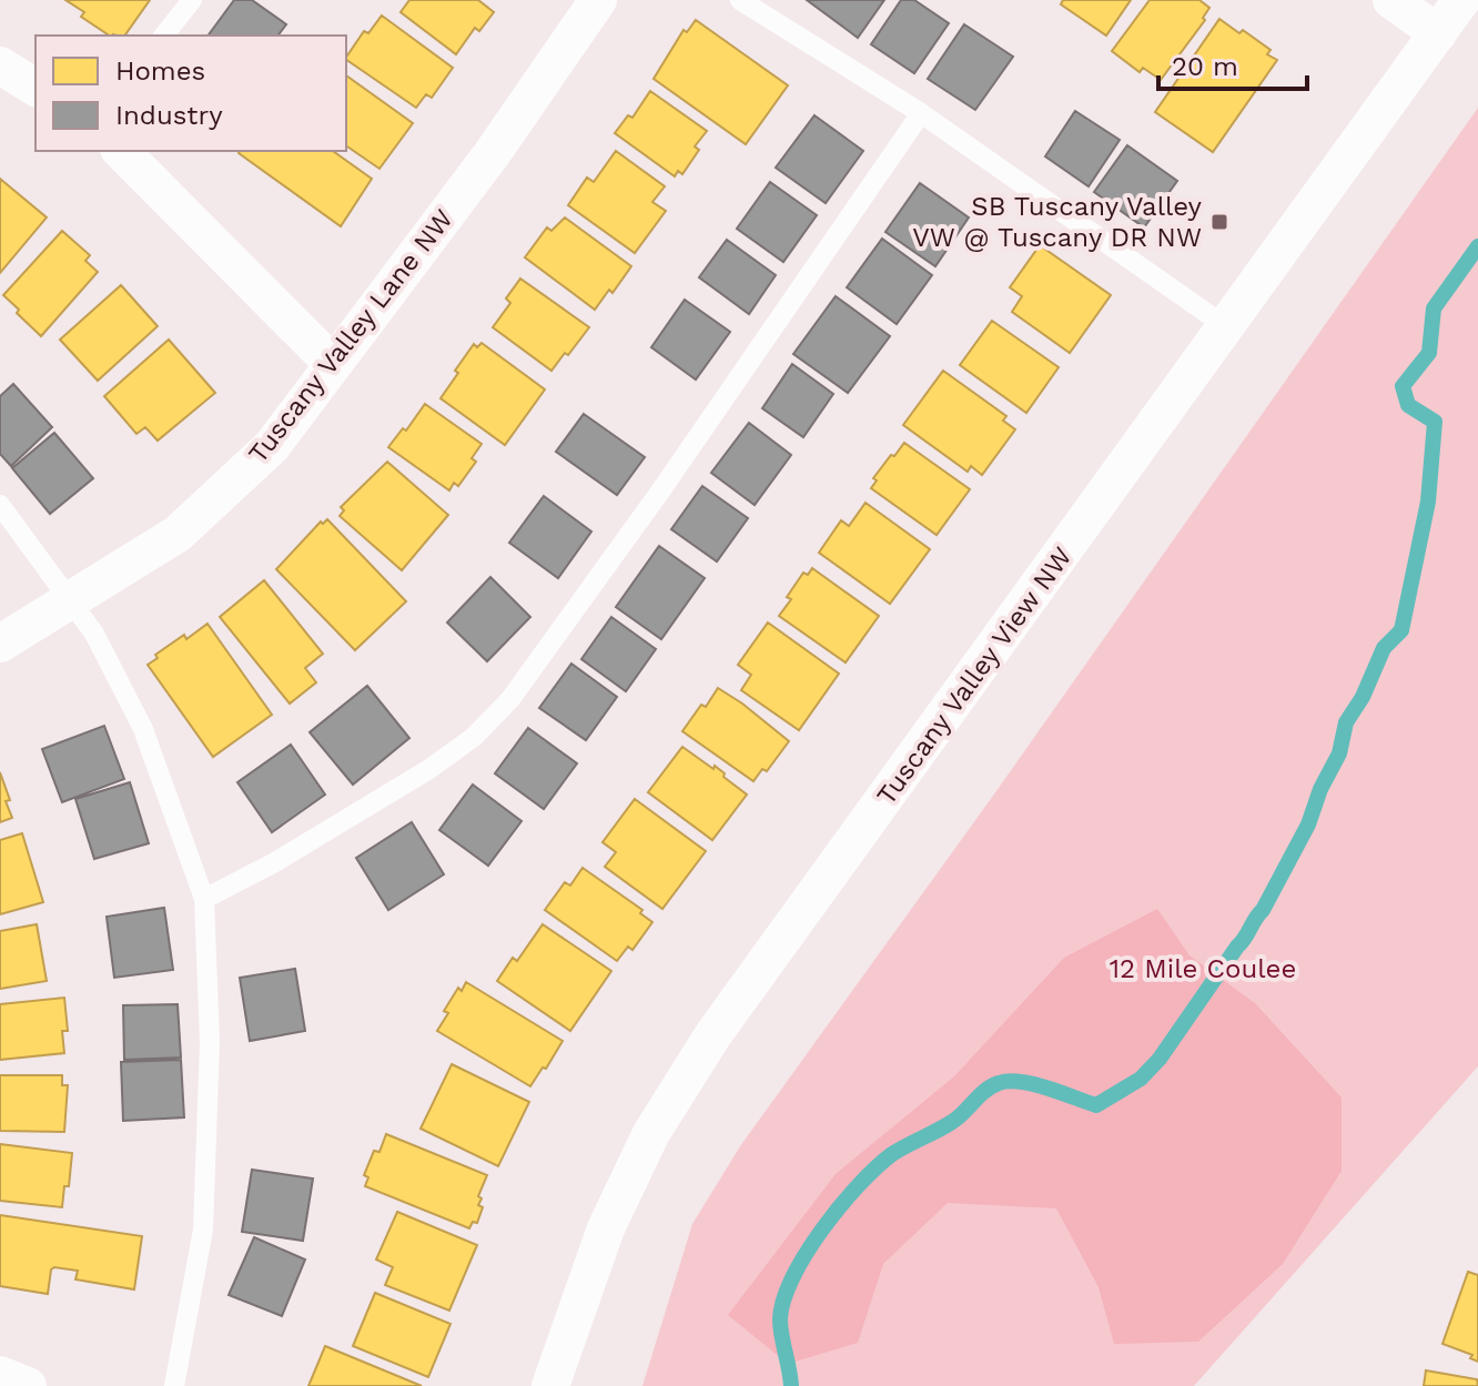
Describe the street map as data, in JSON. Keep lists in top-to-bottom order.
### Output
{
  "streets": {
    "street": ["Tuscany Valley Lane NW", "Tuscany Valley View NW"]
  },
  "parks": ["12 Mile Coulee"],
  "places": {
    "transit": ["SB Tuscany Valley VW @ Tuscany DR NW"]
  },
  "legend": ["Homes", "Industry"],
  "scale_bar": "20 m"
}
